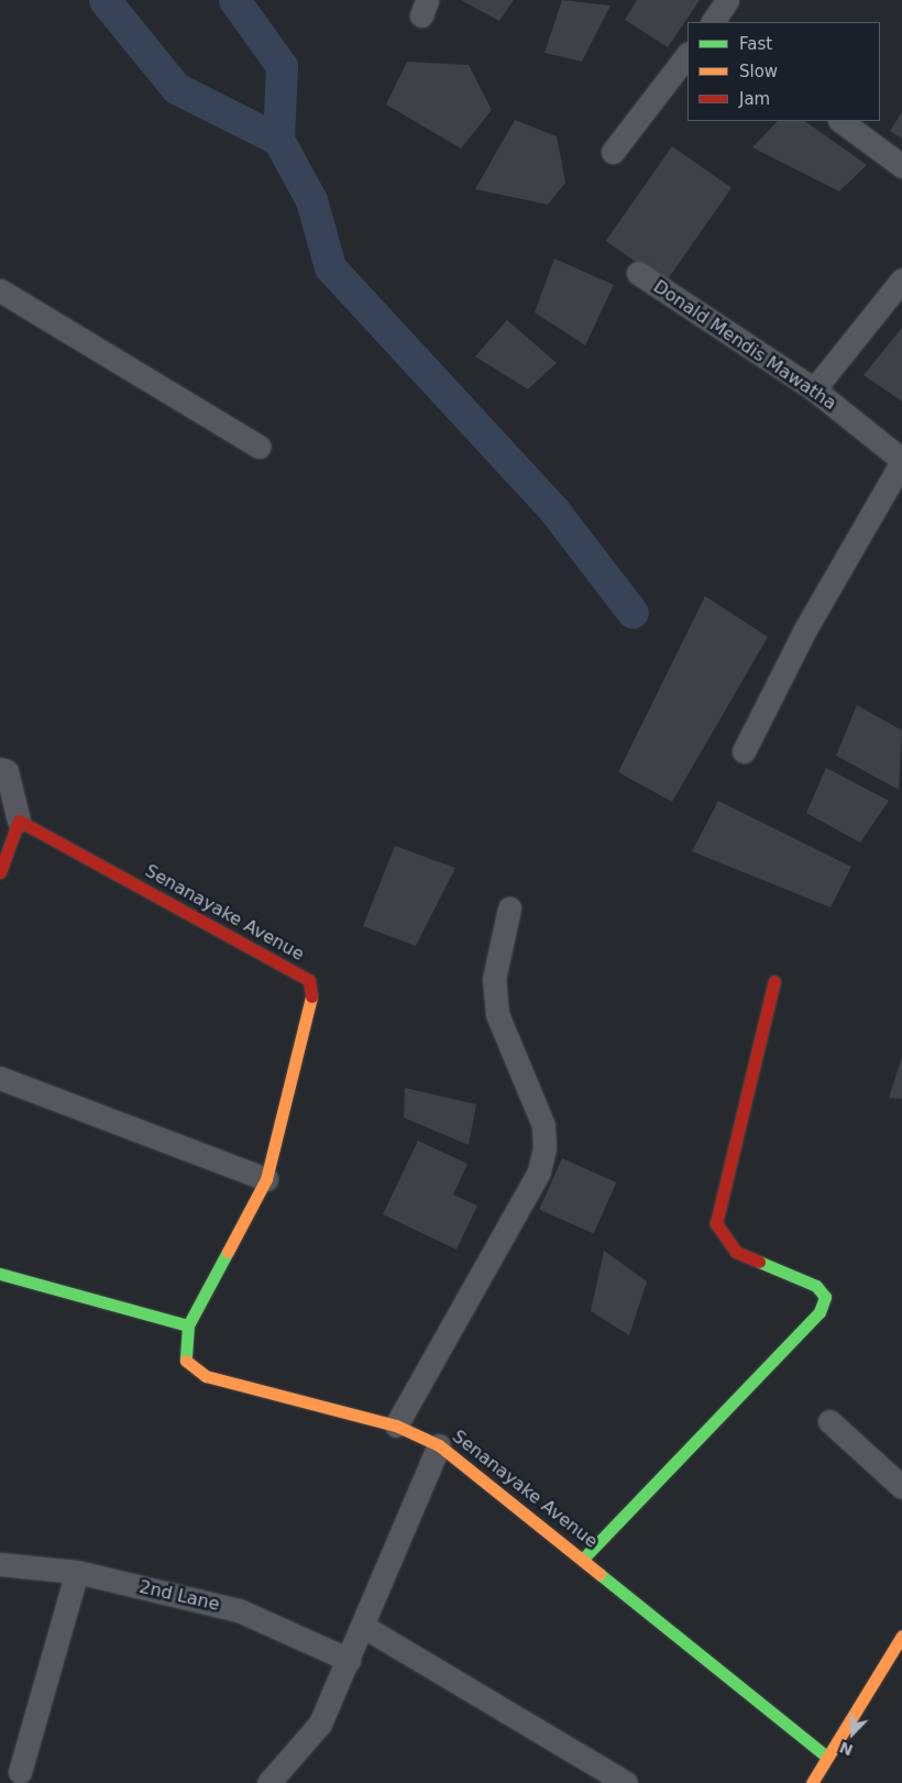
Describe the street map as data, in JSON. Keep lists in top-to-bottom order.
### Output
{
  "streets": {
    "street": ["Donald Mendis Mawatha", "Senanayake Avenue", "2nd Lane"]
  },
  "legend": ["Fast", "Slow", "Jam"],
  "north": "bottom"
}
